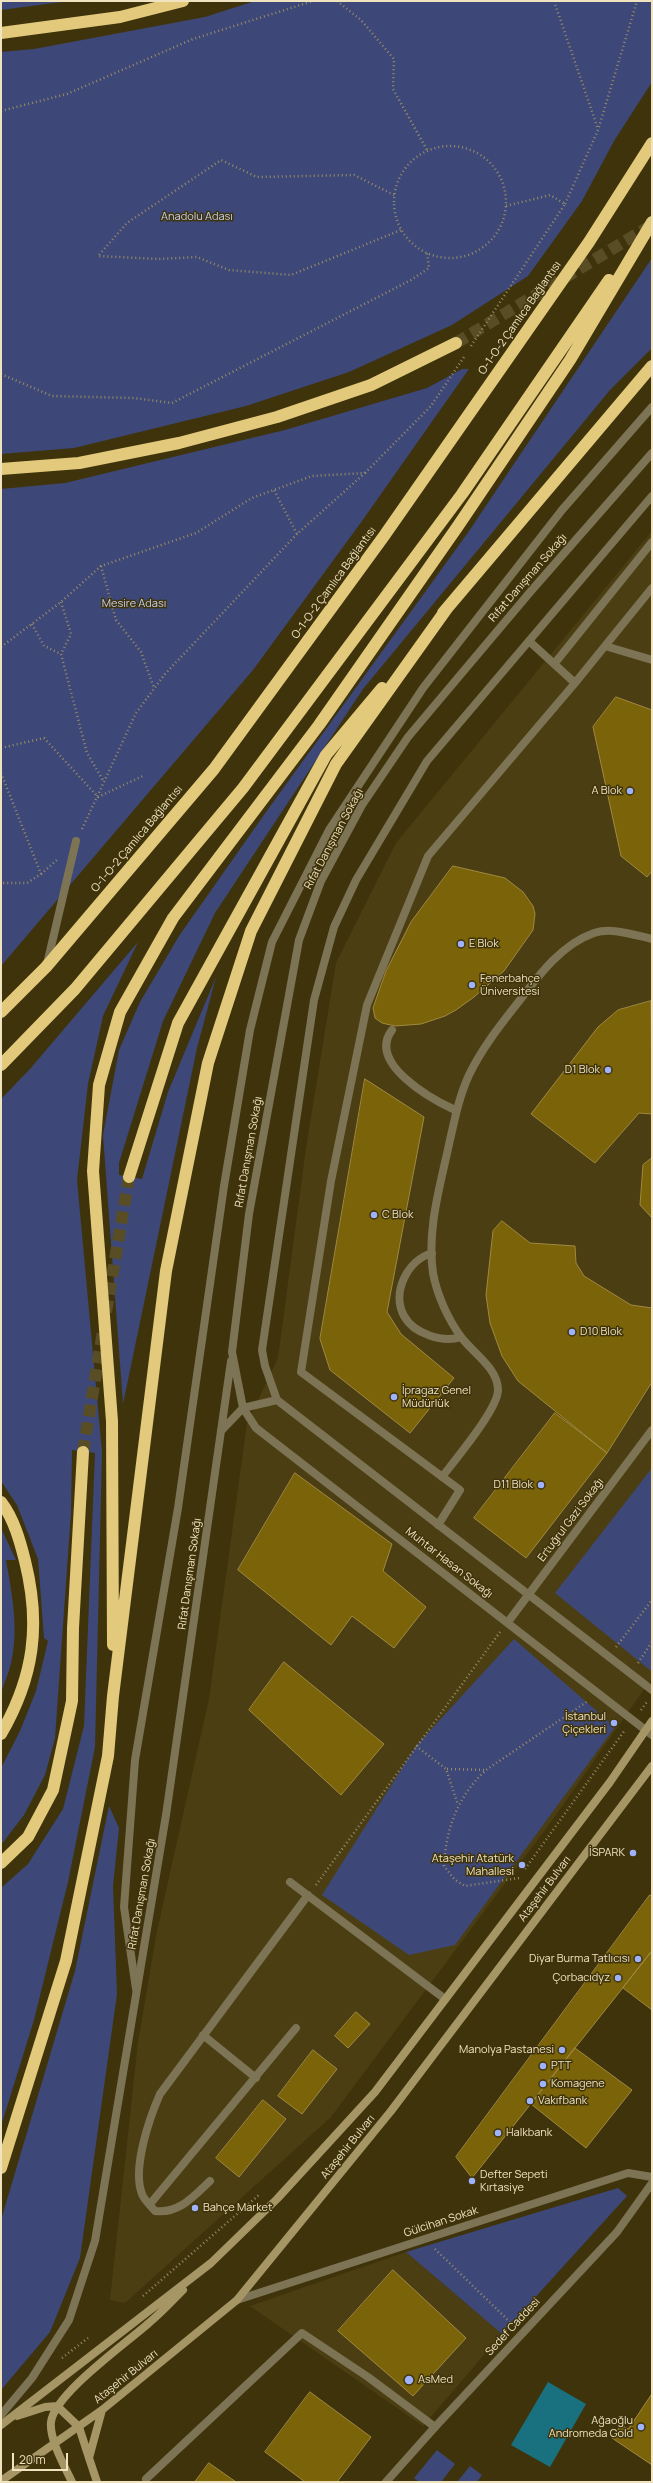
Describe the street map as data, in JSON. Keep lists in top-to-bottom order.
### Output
{
  "streets": {
    "highway": ["O-1-O-2 Çamlıca Bağlantısı"],
    "main road": ["Ataşehir Bulvarı"],
    "street": [
      "Rıfat Danışman Sokağı",
      "Ertuğrul Gazi Sokağı",
      "Muhtar Hasan Sokağı",
      "Gülcihan Sokak",
      "Sedef Caddesi"
    ]
  },
  "crossings": [
    ["Rıfat Danışman Sokağı", "Muhtar Hasan Sokağı"],
    ["Ertuğrul Gazi Sokağı", "Muhtar Hasan Sokağı"],
    ["Muhtar Hasan Sokağı", "Ataşehir Bulvarı"],
    ["Ataşehir Bulvarı", "Gülcihan Sokak"]
  ],
  "parks": ["Anadolu Adası", "Mesire Adası"],
  "places": [
    "A Blok",
    "E Blok",
    "Fenerbahçe Üniversitesi",
    "D1 Blok",
    "C Blok",
    "D10 Blok",
    "İpragaz Genel Müdürlük",
    "D11 Blok",
    "İstanbul Çiçekleri",
    "İSPARK",
    "Ataşehir Atatürk Mahallesi",
    "Diyar Burma Tatlıcısı",
    "Çorbacıdyz",
    "Manolya Pastanesi",
    "PTT",
    "Komagene",
    "Vakıfbank",
    "Halkbank",
    "Defter Sepeti Kırtasiye",
    "Bahçe Market",
    "AsMed",
    "Ağaoğlu Andromeda Gold"
  ],
  "scale_bar": "20 m"
}
